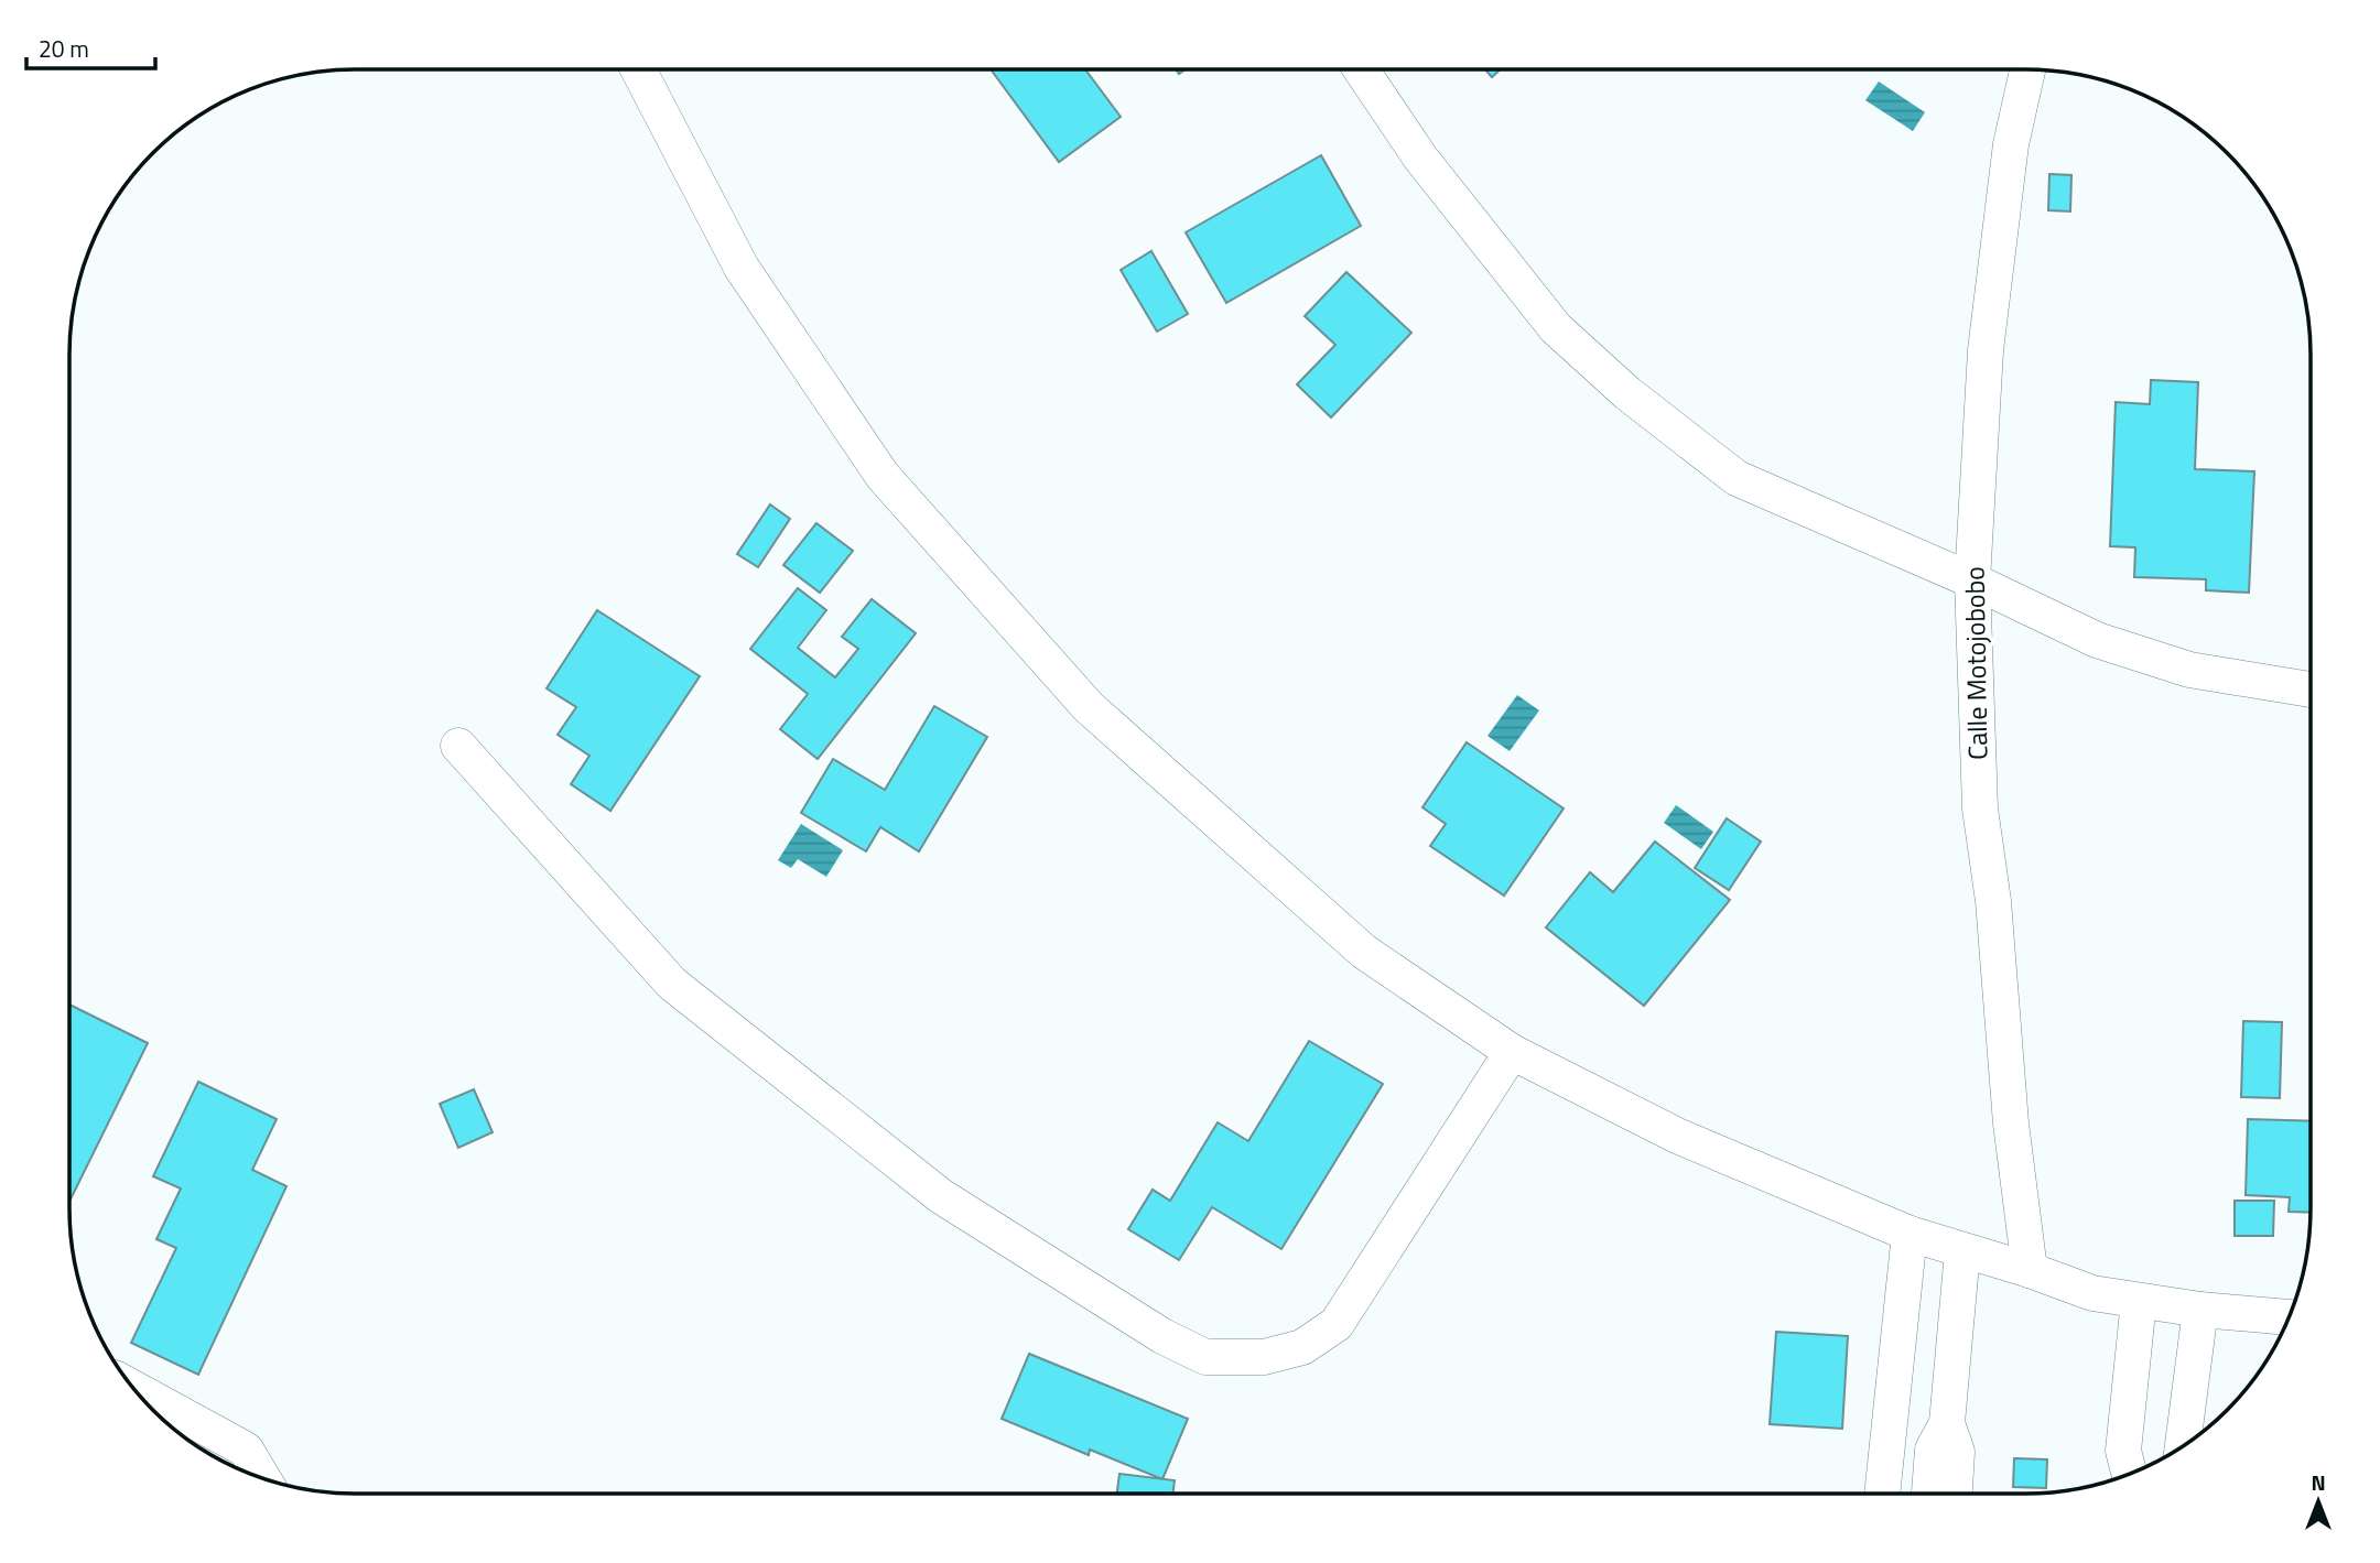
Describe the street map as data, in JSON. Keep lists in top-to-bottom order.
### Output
{
  "streets": {
    "street": ["Calle Motojobobo"]
  },
  "scale_bar": "20 m",
  "north": "top"
}
